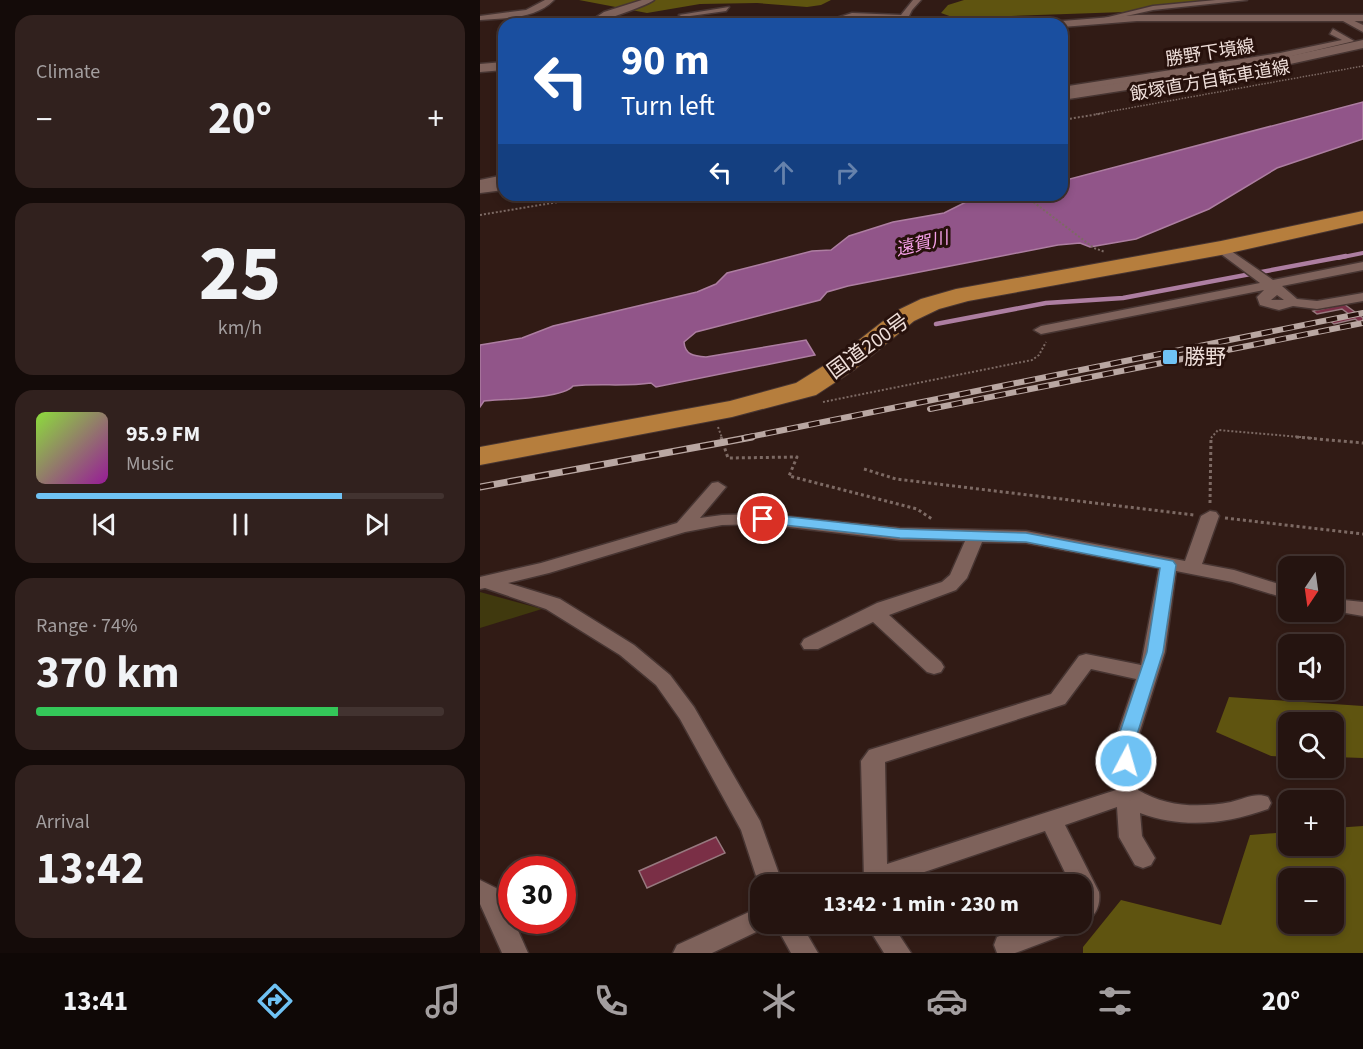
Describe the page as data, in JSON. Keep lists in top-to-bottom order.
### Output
{
  "streets": {
    "highway": ["国道200号"],
    "main road": ["勝野下境線"],
    "path": ["飯塚直方自転車道線"]
  },
  "water": ["遠賀川"],
  "places": {
    "transit": ["勝野"]
  },
  "north": "bottom",
  "page": {
    "tile": [
      "Climate",
      ["25", "km/h"],
      ["Range · 74%", "370 km"],
      ["Arrival", "13:42"]
    ],
    "turn": ["90 m", "Turn left"],
    "heat": ["−", "20°", "+"],
    "song": ["95.9 FM", "Music"],
    "map_buttons": ["+", "−"],
    "limit": "30",
    "trip": "13:42 · 1 min · 230 m",
    "tabs": ["13:41", "20°"]
  }
}
